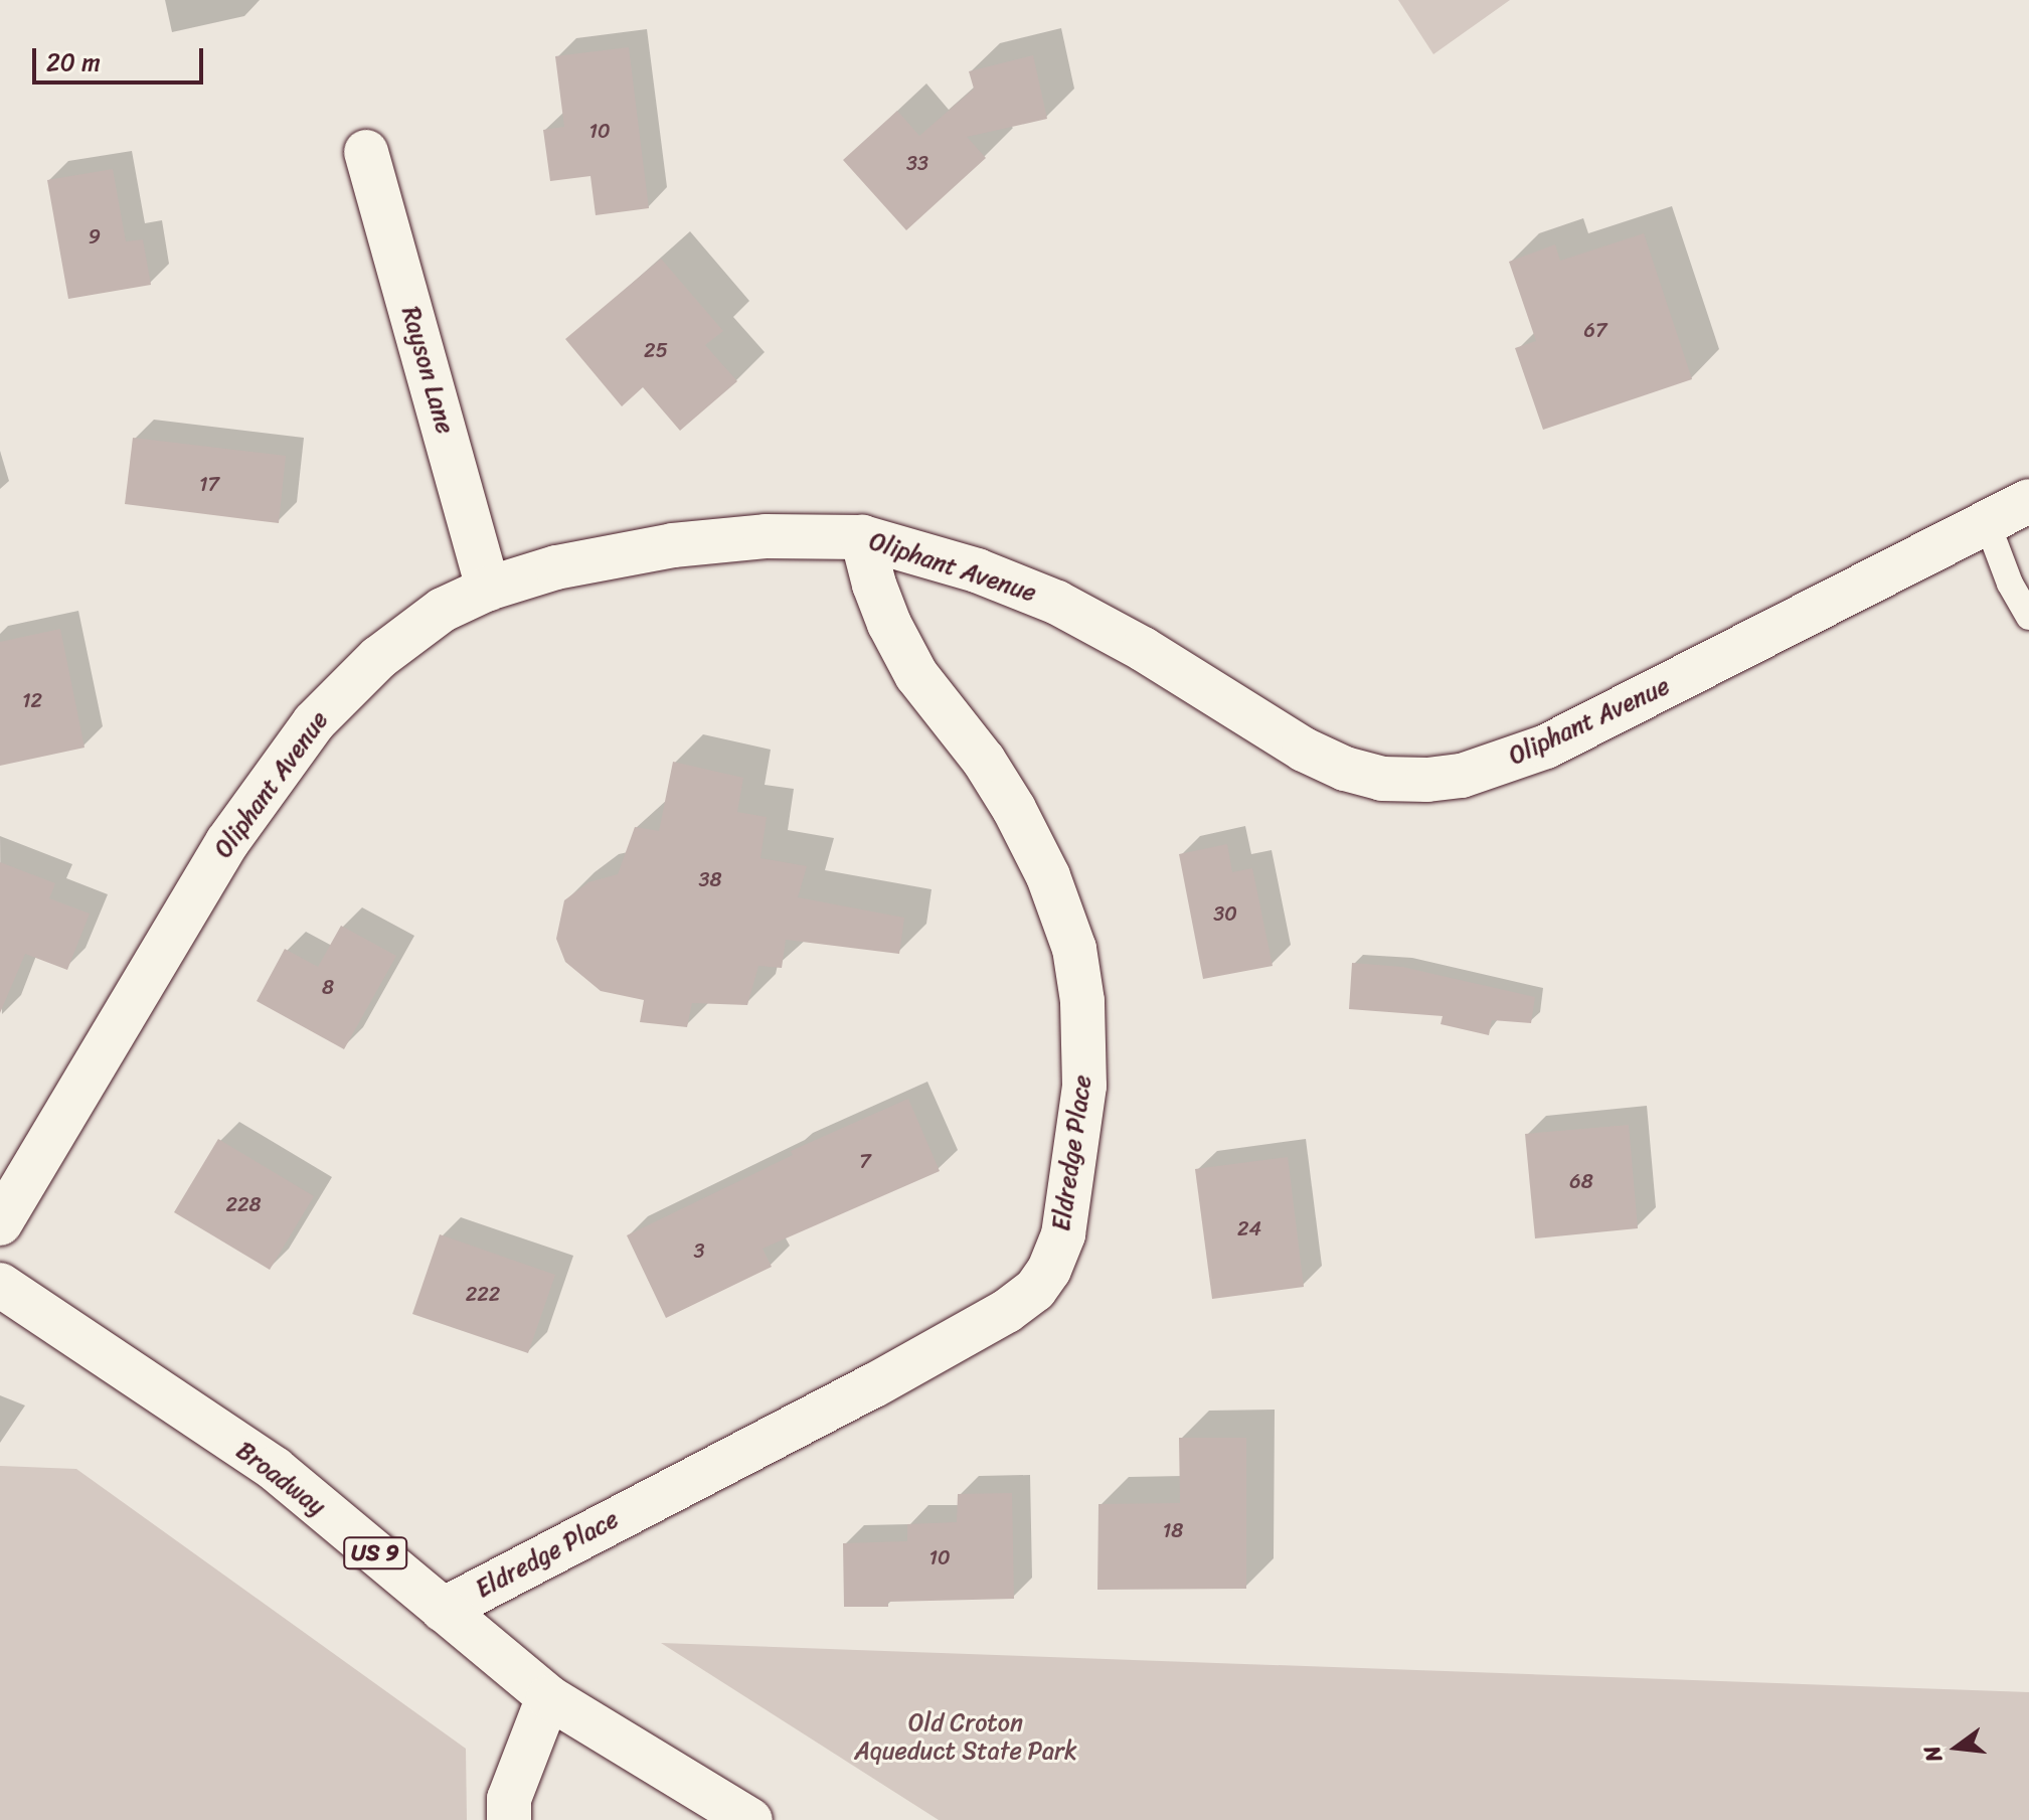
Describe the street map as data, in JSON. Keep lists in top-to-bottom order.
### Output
{
  "streets": {
    "street": [
      "Rayson Lane",
      "Oliphant Avenue",
      "Eldredge Place",
      "Broadway",
      "US 9"
    ]
  },
  "crossings": [
    ["Rayson Lane", "Oliphant Avenue"],
    ["Oliphant Avenue", "Eldredge Place"],
    ["Eldredge Place", "Broadway"]
  ],
  "parks": ["Old Croton Aqueduct State Park"],
  "house_numbers": [
    "10",
    "33",
    "9",
    "67",
    "25",
    "17",
    "12",
    "38",
    "30",
    "8",
    "7",
    "68",
    "228",
    "24",
    "3",
    "222",
    "18",
    "10"
  ],
  "scale_bar": "20 m",
  "north": "left"
}
